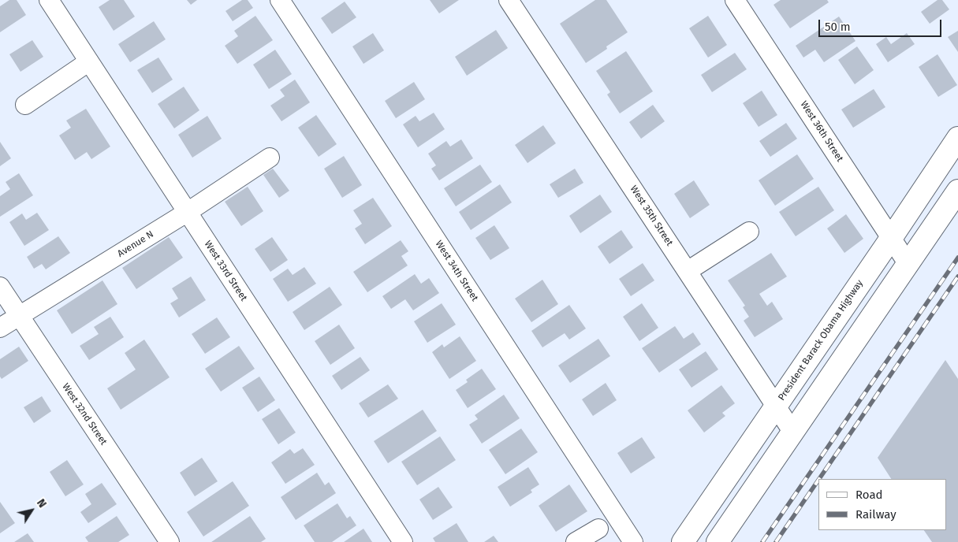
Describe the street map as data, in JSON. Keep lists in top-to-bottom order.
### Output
{
  "streets": {
    "main road": ["President Barack Obama Highway"],
    "street": [
      "West 36th Street",
      "West 35th Street",
      "Avenue N",
      "West 33rd Street",
      "West 34th Street",
      "West 32nd Street"
    ]
  },
  "crossings": [
    ["West 36th Street", "President Barack Obama Highway"],
    ["West 35th Street", "President Barack Obama Highway"],
    ["Avenue N", "West 33rd Street"],
    ["Avenue N", "West 32nd Street"]
  ],
  "legend": ["Road", "Railway"],
  "scale_bar": "50 m",
  "north": "top right"
}
